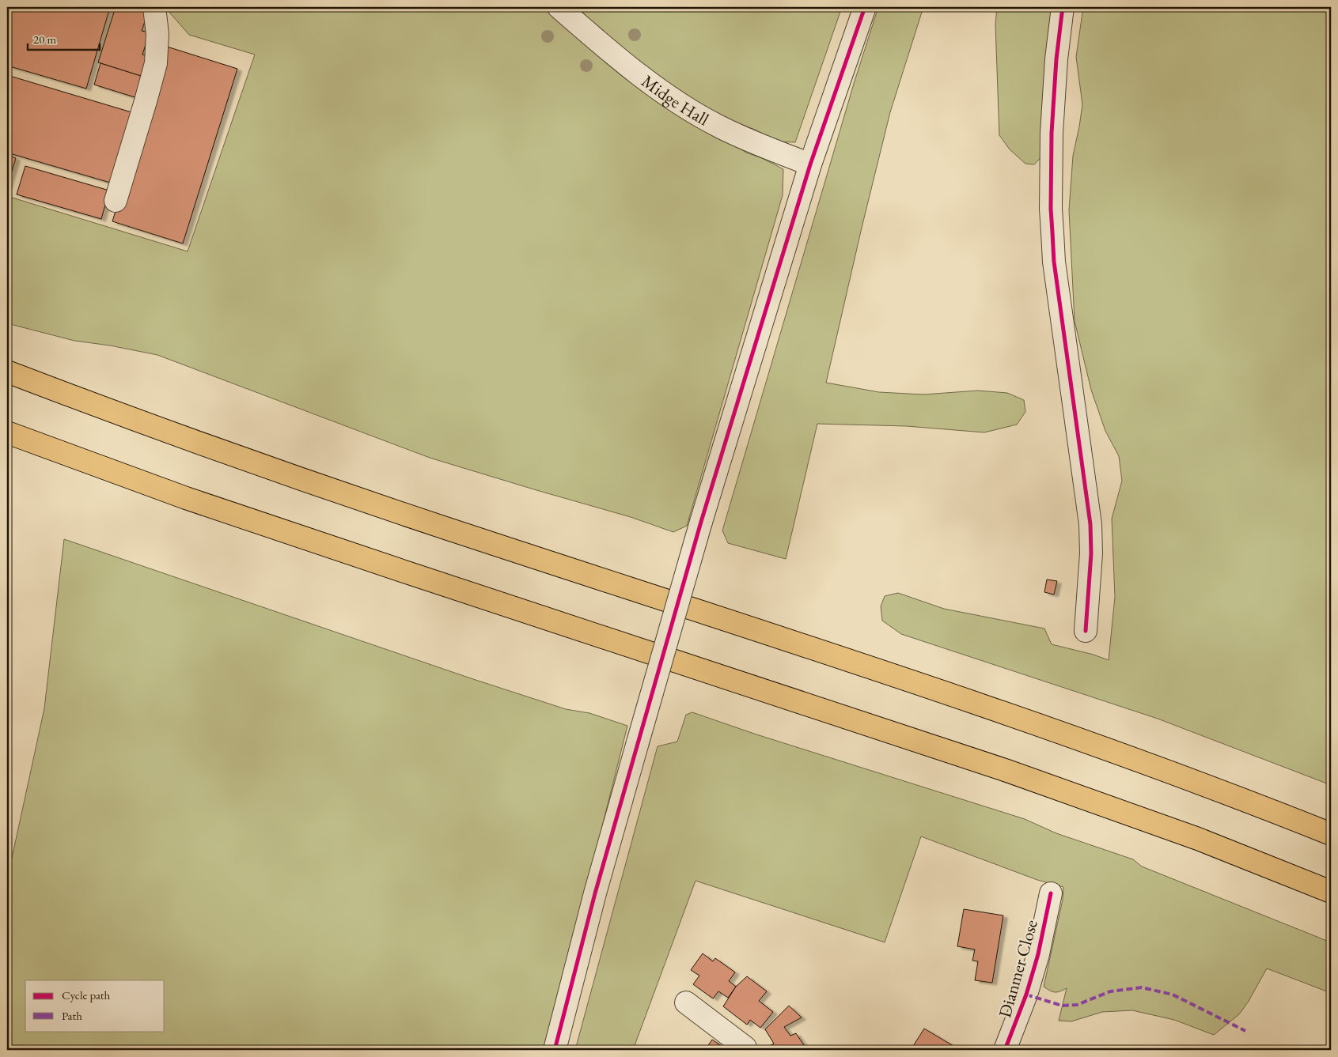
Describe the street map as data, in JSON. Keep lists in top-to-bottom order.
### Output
{
  "streets": {
    "street": ["Midge Hall", "Dianmer Close"]
  },
  "legend": ["Cycle path", "Path"],
  "scale_bar": "20 m"
}
